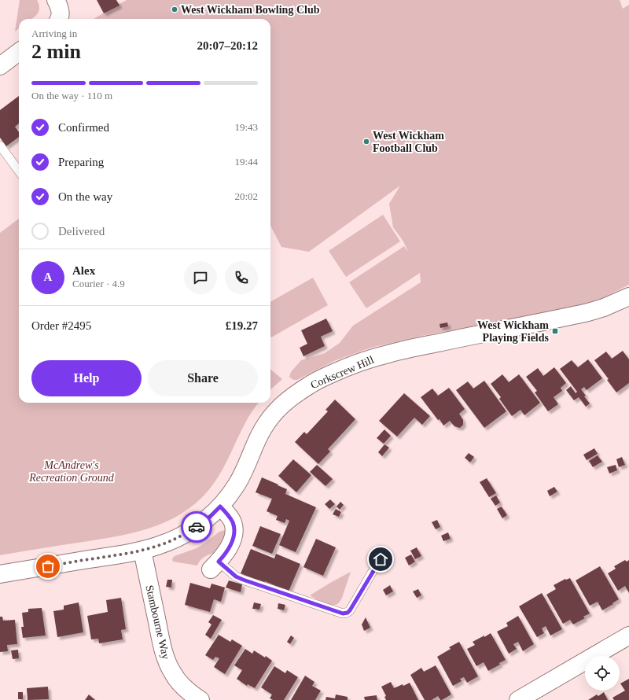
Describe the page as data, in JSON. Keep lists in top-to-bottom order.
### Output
{
  "streets": {
    "street": ["Corkscrew Hill", "Stambourne Way"]
  },
  "crossings": [
    ["Corkscrew Hill", "Stambourne Way"]
  ],
  "parks": ["McAndrew's Recreation Ground"],
  "places": {
    "other": ["West Wickham Bowling Club", "West Wickham Football Club"],
    "transit": ["West Wickham Playing Fields"]
  },
  "page": {
    "heading": ["2 min", "Arriving in", "20:07–20:12"],
    "panel": [
      "Alex",
      "Courier · 4.9",
      "Order #2495",
      "£19.27"
    ],
    "bar": "On the way · 110 m",
    "list": [
      ["Confirmed", "19:43"],
      ["Preparing", "19:44"],
      ["On the way", "20:02"],
      "Delivered"
    ],
    "round": "A",
    "buttons": ["Help", "Share"]
  }
}
